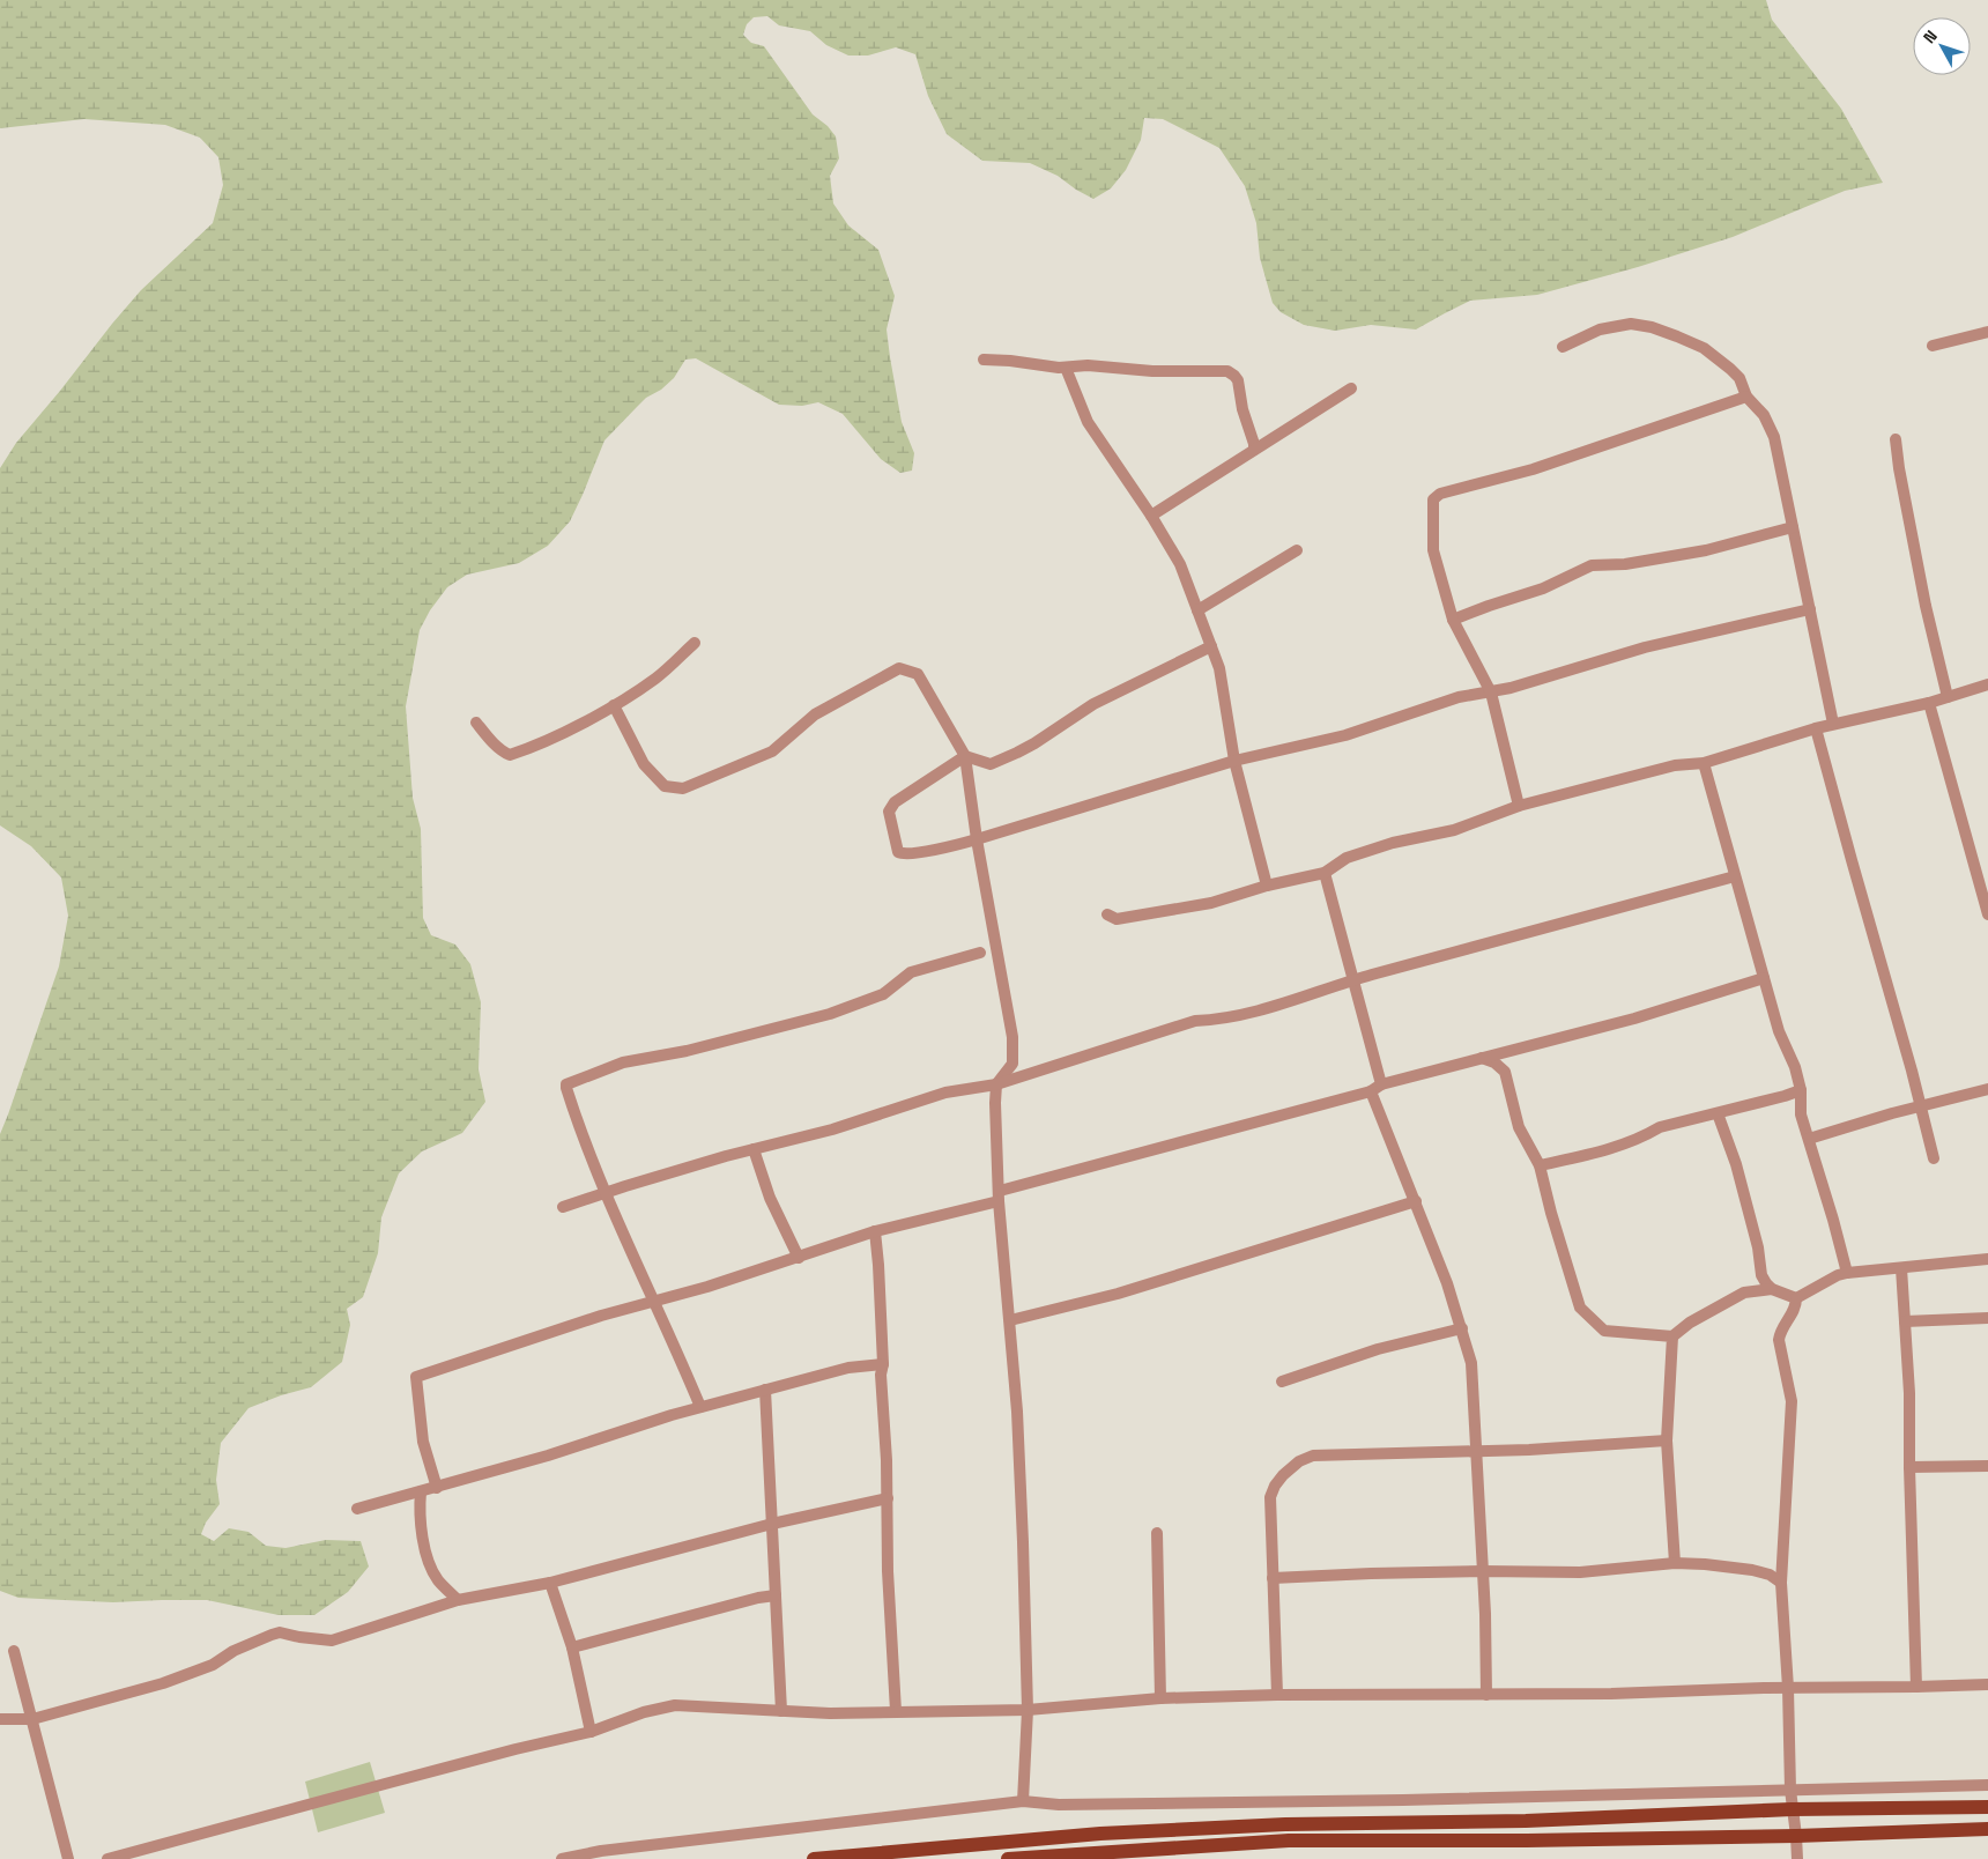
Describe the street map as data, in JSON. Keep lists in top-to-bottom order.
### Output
{
  "north": "top left"
}
